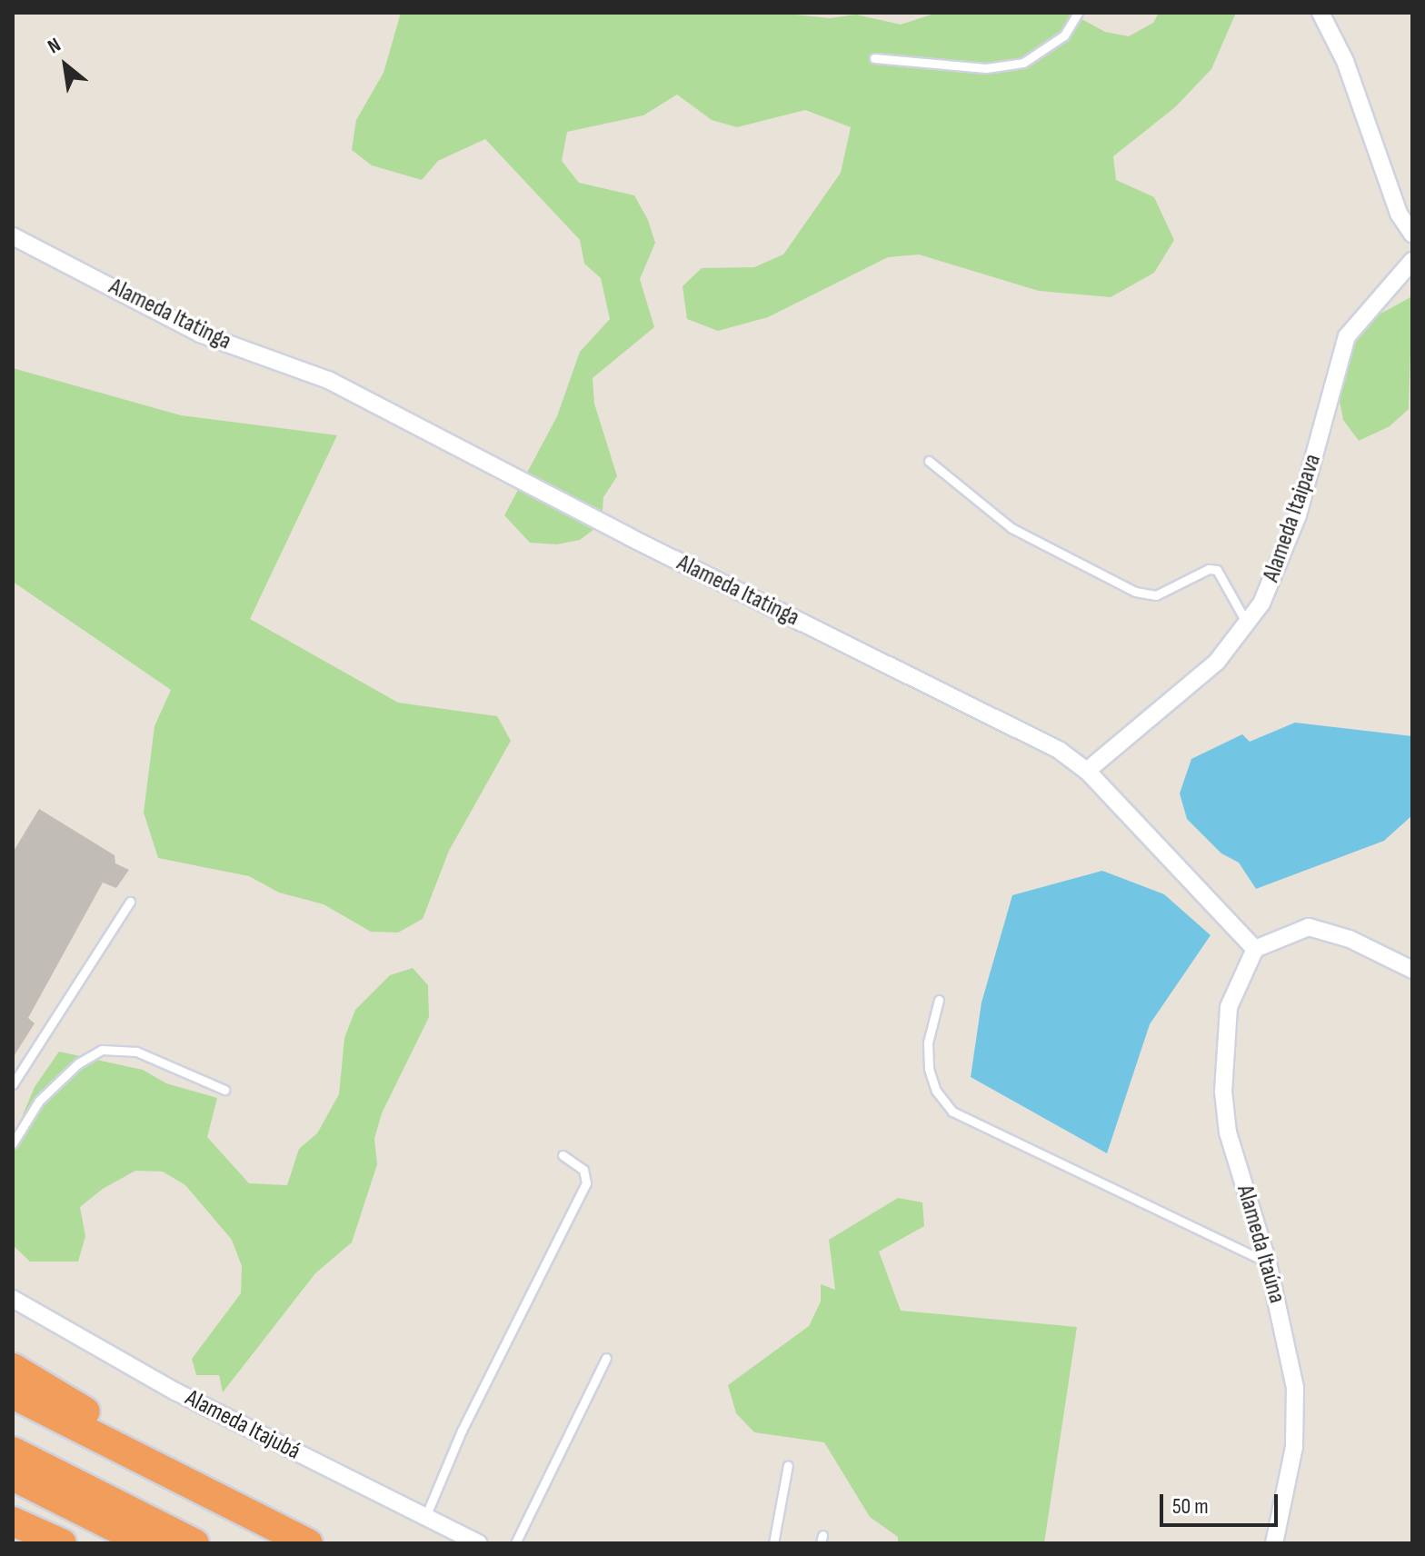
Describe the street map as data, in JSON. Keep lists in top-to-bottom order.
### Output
{
  "streets": {
    "street": [
      "Alameda Itatinga",
      "Alameda Itaipava",
      "Alameda Itaúna",
      "Alameda Itajubá"
    ]
  },
  "crossings": [
    ["Alameda Itatinga", "Alameda Itaipava"],
    ["Alameda Itatinga", "Alameda Itaúna"]
  ],
  "scale_bar": "50 m",
  "north": "top left"
}
